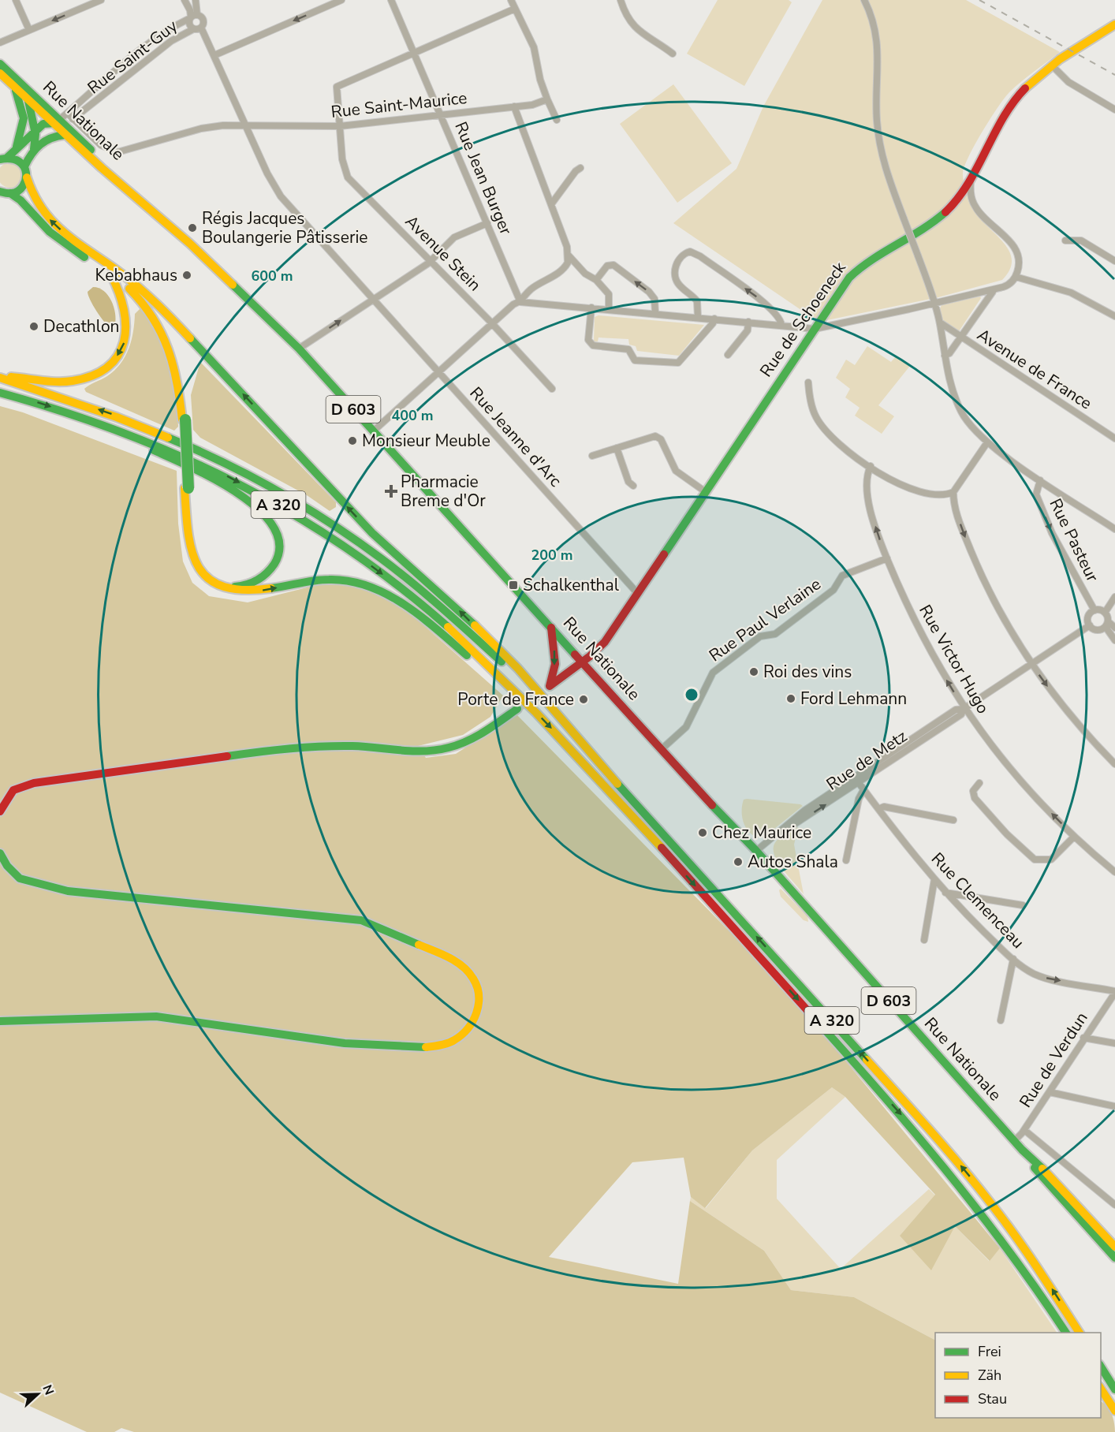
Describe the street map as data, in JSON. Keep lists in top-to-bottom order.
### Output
{
  "streets": {
    "main road": [
      "Rue Nationale",
      "Rue de Schoeneck",
      "D 603",
      "A 320"
    ],
    "street": [
      "Rue Saint-Guy",
      "Rue Saint-Maurice",
      "Rue Jean Burger",
      "Avenue Stein",
      "Avenue de France",
      "Rue Jeanne d'Arc",
      "Rue Pasteur",
      "Rue Paul Verlaine",
      "Rue Victor Hugo",
      "Rue de Metz",
      "Rue Clemenceau",
      "Rue de Verdun"
    ]
  },
  "crossings": [
    ["Rue Saint-Guy", "Rue Saint-Maurice"],
    ["Rue Saint-Guy", "Rue Nationale"],
    ["Rue Saint-Guy", "Rue Jeanne d'Arc"],
    ["Rue Saint-Maurice", "Rue Nationale"],
    ["Rue Saint-Maurice", "Rue Jean Burger"],
    ["Rue Saint-Maurice", "Avenue Stein"],
    ["Rue Saint-Maurice", "Rue Jeanne d'Arc"],
    ["Rue Nationale", "Rue de Schoeneck"],
    ["Rue Nationale", "Rue Paul Verlaine"],
    ["Rue Nationale", "Rue de Metz"],
    ["Rue Nationale", "Rue de Verdun"],
    ["Rue Jean Burger", "Avenue Stein"],
    ["Rue de Schoeneck", "Rue Jeanne d'Arc"],
    ["Rue Pasteur", "Rue de Metz"],
    ["Rue Paul Verlaine", "Rue Victor Hugo"],
    ["Rue Victor Hugo", "Rue de Metz"],
    ["Rue de Metz", "Rue Clemenceau"],
    ["Rue Clemenceau", "Rue de Verdun"]
  ],
  "one_way": ["Rue Pasteur", "Rue Victor Hugo"],
  "places": {
    "other": [
      "Régis Jacques Boulangerie Pâtisserie",
      "Kebabhaus",
      "Decathlon",
      "Monsieur Meuble",
      "Roi des vins",
      "Ford Lehmann",
      "Porte de France",
      "Chez Maurice",
      "Autos Shala"
    ],
    "health": ["Pharmacie Breme d'Or"],
    "transit": ["Schalkenthal"]
  },
  "legend": ["Frei", "Zäh", "Stau"],
  "north": "right",
  "rings": ["600 m", "400 m", "200 m"]
}
